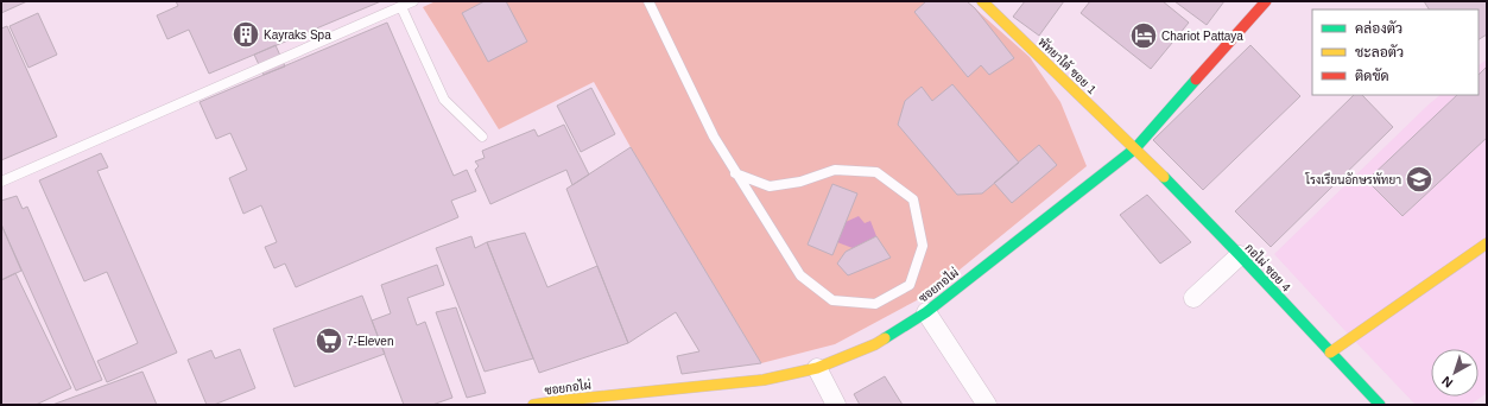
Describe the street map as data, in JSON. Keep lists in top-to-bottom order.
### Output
{
  "streets": {
    "street": ["พัทยาใต้ ซอย 1", "กอไผ่ ซอย 4", "ซอยกอไผ่"]
  },
  "crossings": [
    ["พัทยาใต้ ซอย 1", "กอไผ่ ซอย 4"],
    ["พัทยาใต้ ซอย 1", "ซอยกอไผ่"],
    ["กอไผ่ ซอย 4", "ซอยกอไผ่"]
  ],
  "places": {
    "building": ["Kayraks Spa"],
    "hotel": ["Chariot Pattaya"],
    "school or university": ["โรงเรียนอักษรพัทยา"],
    "supermarket": ["7-Eleven"]
  },
  "legend": ["คล่องตัว", "ชะลอตัว", "ติดขัด"],
  "north": "bottom left"
}
